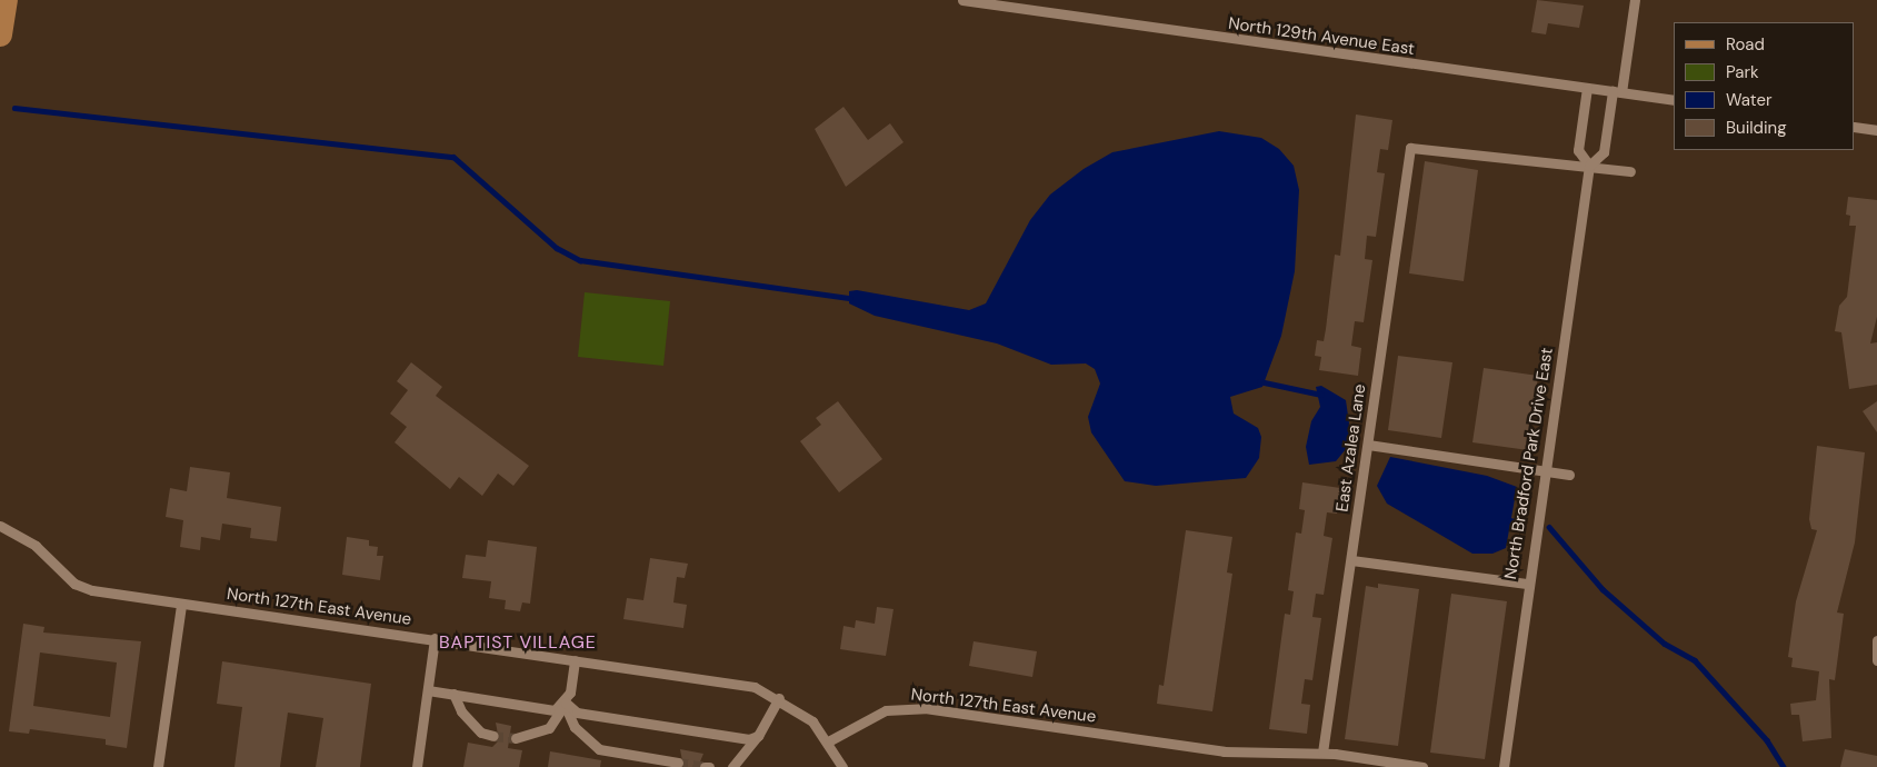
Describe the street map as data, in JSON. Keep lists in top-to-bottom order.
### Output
{
  "streets": {
    "street": [
      "North 129th Avenue East",
      "East Azalea Lane",
      "North Bradford Park Drive East",
      "North 127th East Avenue"
    ]
  },
  "crossings": [
    ["North 129th Avenue East", "North Bradford Park Drive East"],
    ["East Azalea Lane", "North Bradford Park Drive East"],
    ["East Azalea Lane", "North 127th East Avenue"]
  ],
  "districts": ["BAPTIST VILLAGE"],
  "legend": [
    "Road",
    "Park",
    "Water",
    "Building"
  ]
}
